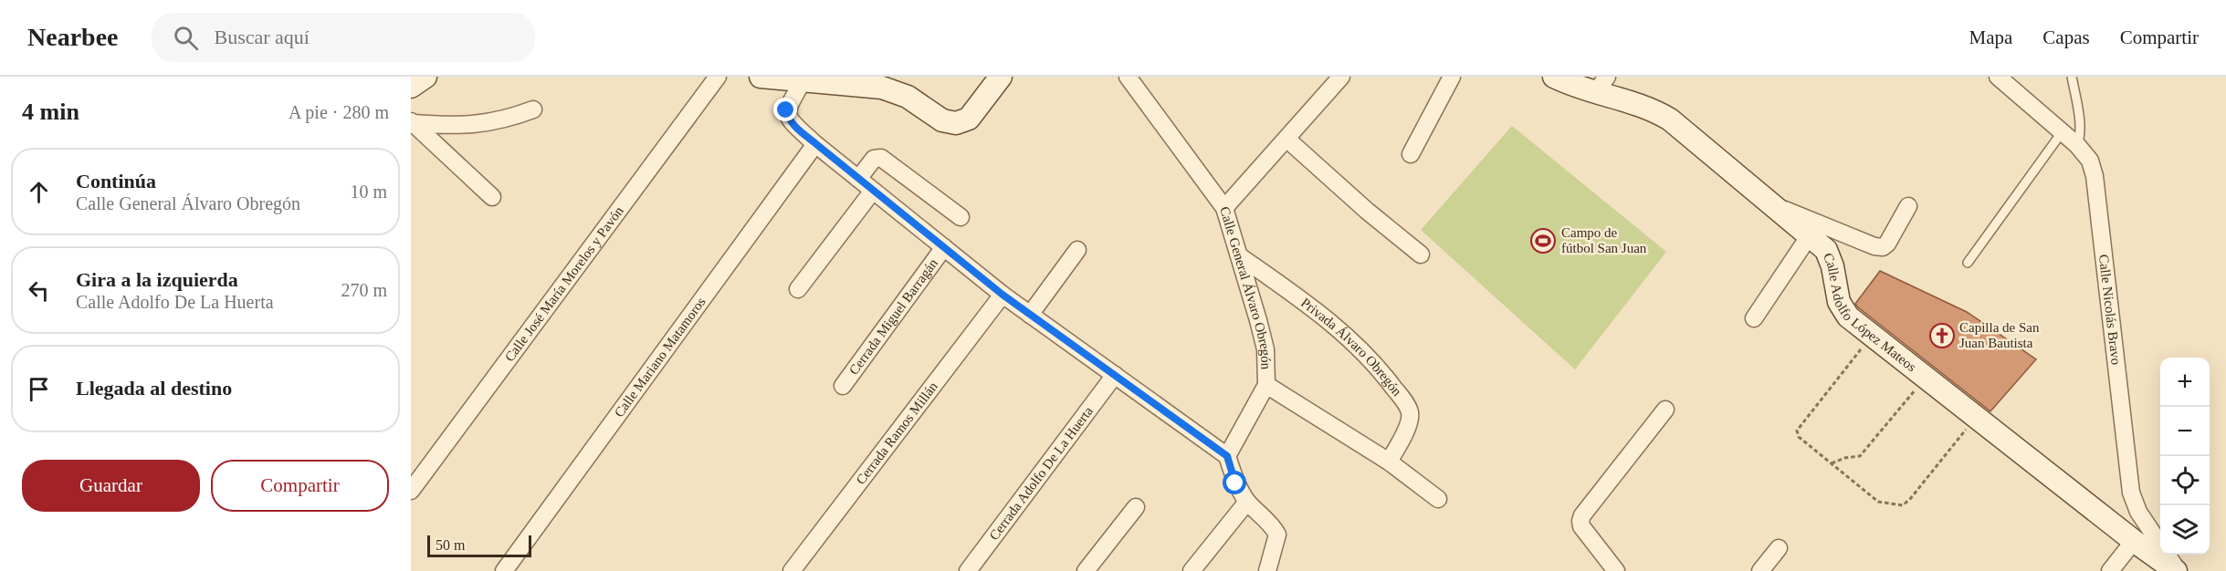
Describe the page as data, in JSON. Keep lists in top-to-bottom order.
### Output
{
  "streets": {
    "main road": ["Calle Adolfo López Mateos"],
    "street": [
      "Calle José María Morelos y Pavón",
      "Calle General Álvaro Obregón",
      "Calle Nicolás Bravo",
      "Cerrada Miguel Barragán",
      "Privada Álvaro Obregón",
      "Calle Mariano Matamoros",
      "Cerrada Ramos Millán",
      "Cerrada Adolfo De La Huerta"
    ]
  },
  "crossings": [
    ["Calle General Álvaro Obregón", "Privada Álvaro Obregón"],
    ["Calle Nicolás Bravo", "Calle Adolfo López Mateos"]
  ],
  "places": {
    "sports": ["Campo de fútbol San Juan"],
    "church": ["Capilla de San Juan Bautista"]
  },
  "scale_bar": "50 m",
  "page": {
    "header": "Nearbee",
    "search": "Buscar aquí",
    "nav": ["Mapa", "Capas", "Compartir"],
    "heading": ["4 min", "A pie · 280 m"],
    "list": [
      ["Continúa", "Calle General Álvaro Obregón", "10 m"],
      ["Gira a la izquierda", "Calle Adolfo De La Huerta", "270 m"],
      "Llegada al destino"
    ],
    "map_buttons": ["+", "−"],
    "buttons": ["Guardar", "Compartir"],
    "scale": "50 m"
  }
}
